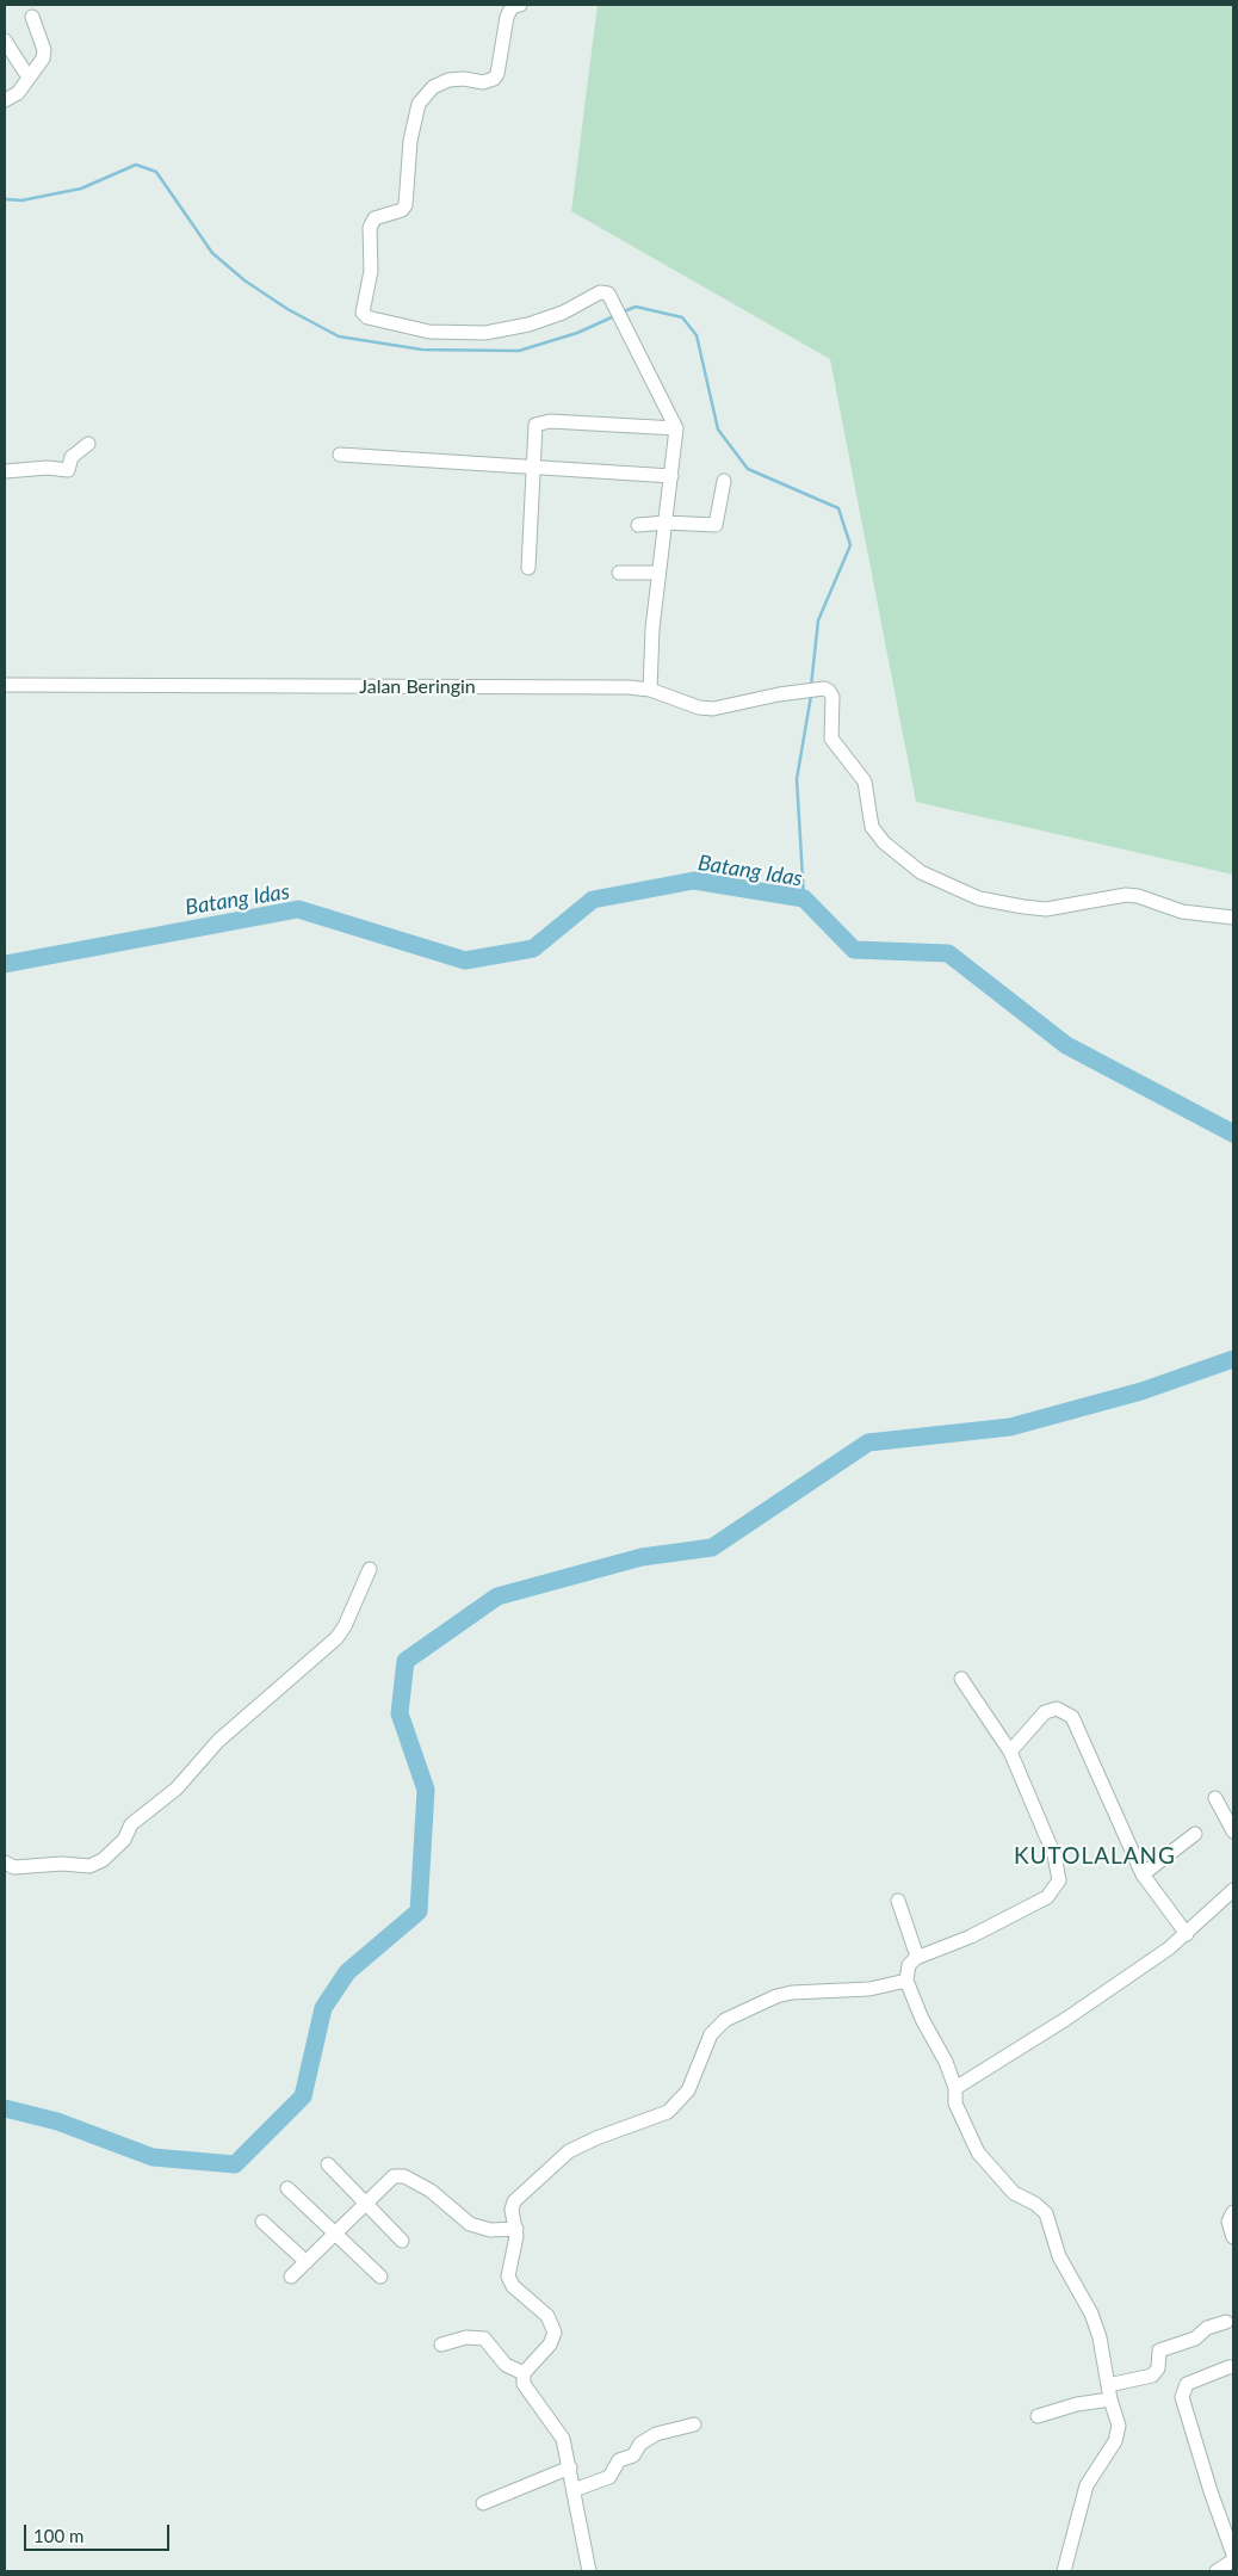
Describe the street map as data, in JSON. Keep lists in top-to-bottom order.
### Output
{
  "streets": {
    "street": ["Jalan Beringin"]
  },
  "districts": ["KUTOLALANG"],
  "water": ["Batang Idas"],
  "scale_bar": "100 m"
}
